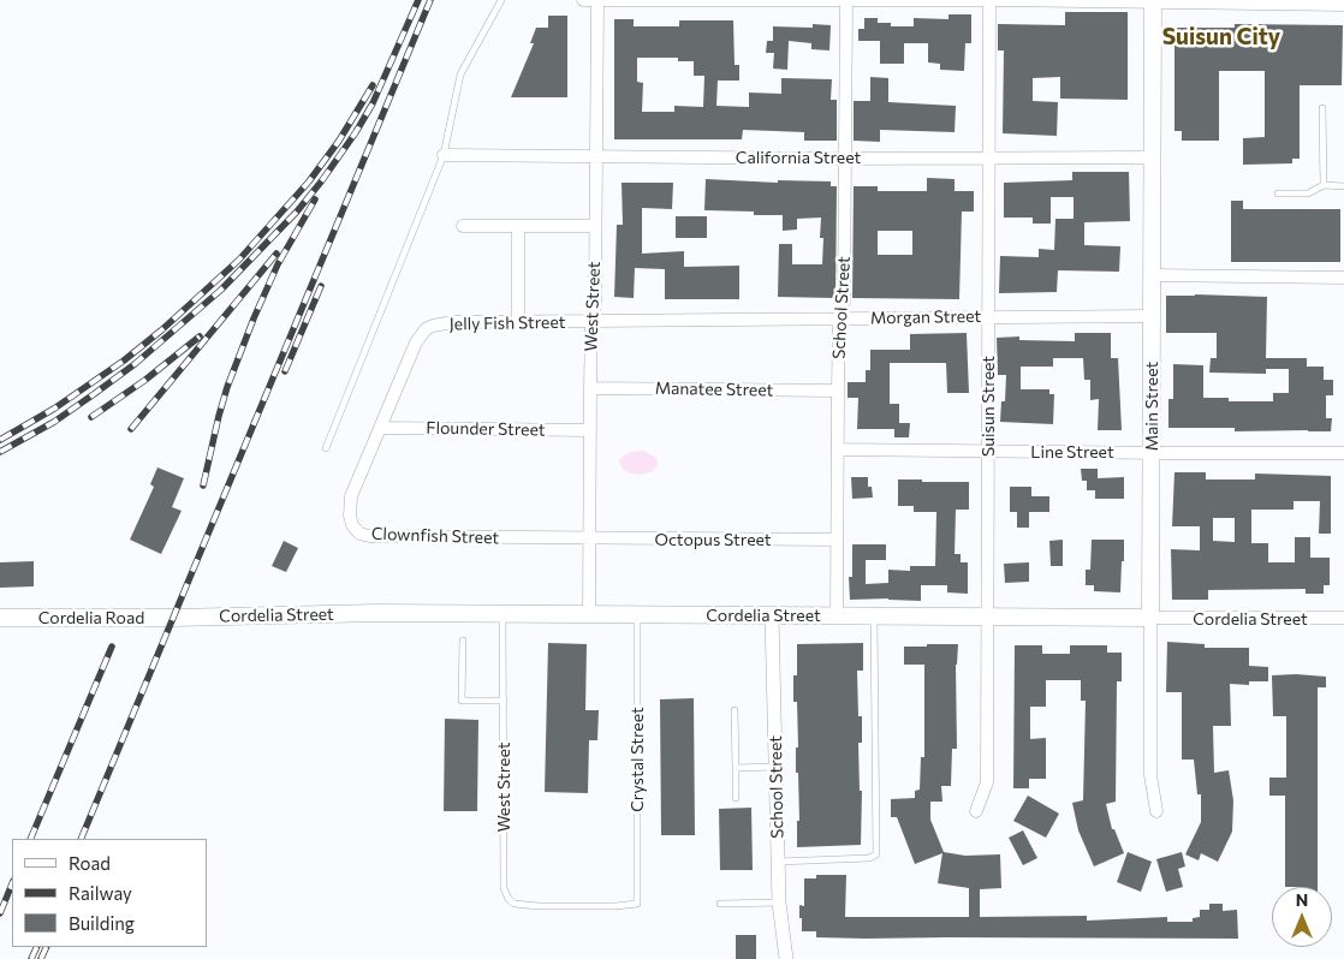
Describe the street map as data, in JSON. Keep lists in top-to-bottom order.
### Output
{
  "streets": {
    "main road": ["Main Street", "Cordelia Street", "Cordelia Road"],
    "street": [
      "California Street",
      "West Street",
      "School Street",
      "Morgan Street",
      "Jelly Fish Street",
      "Manatee Street",
      "Suisun Street",
      "Flounder Street",
      "Line Street",
      "Clownfish Street",
      "Octopus Street"
    ],
    "lane": ["Crystal Street"]
  },
  "crossings": [
    ["California Street", "West Street"],
    ["California Street", "School Street"],
    ["California Street", "Suisun Street"],
    ["California Street", "Main Street"],
    ["West Street", "Morgan Street"],
    ["West Street", "Jelly Fish Street"],
    ["West Street", "Manatee Street"],
    ["West Street", "Flounder Street"],
    ["West Street", "Clownfish Street"],
    ["West Street", "Octopus Street"],
    ["West Street", "Cordelia Street"],
    ["West Street", "Crystal Street"],
    ["School Street", "Morgan Street"],
    ["School Street", "Manatee Street"],
    ["School Street", "Line Street"],
    ["School Street", "Octopus Street"],
    ["School Street", "Cordelia Street"],
    ["Morgan Street", "Jelly Fish Street"],
    ["Morgan Street", "Suisun Street"],
    ["Morgan Street", "Main Street"],
    ["Jelly Fish Street", "Flounder Street"],
    ["Jelly Fish Street", "Clownfish Street"],
    ["Suisun Street", "Line Street"],
    ["Suisun Street", "Cordelia Street"],
    ["Main Street", "Line Street"],
    ["Main Street", "Cordelia Street"],
    ["Flounder Street", "Clownfish Street"],
    ["Clownfish Street", "Octopus Street"],
    ["Cordelia Street", "Cordelia Road"],
    ["Cordelia Street", "Crystal Street"]
  ],
  "districts": ["Suisun City"],
  "legend": ["Road", "Railway", "Building"],
  "north": "top"
}
